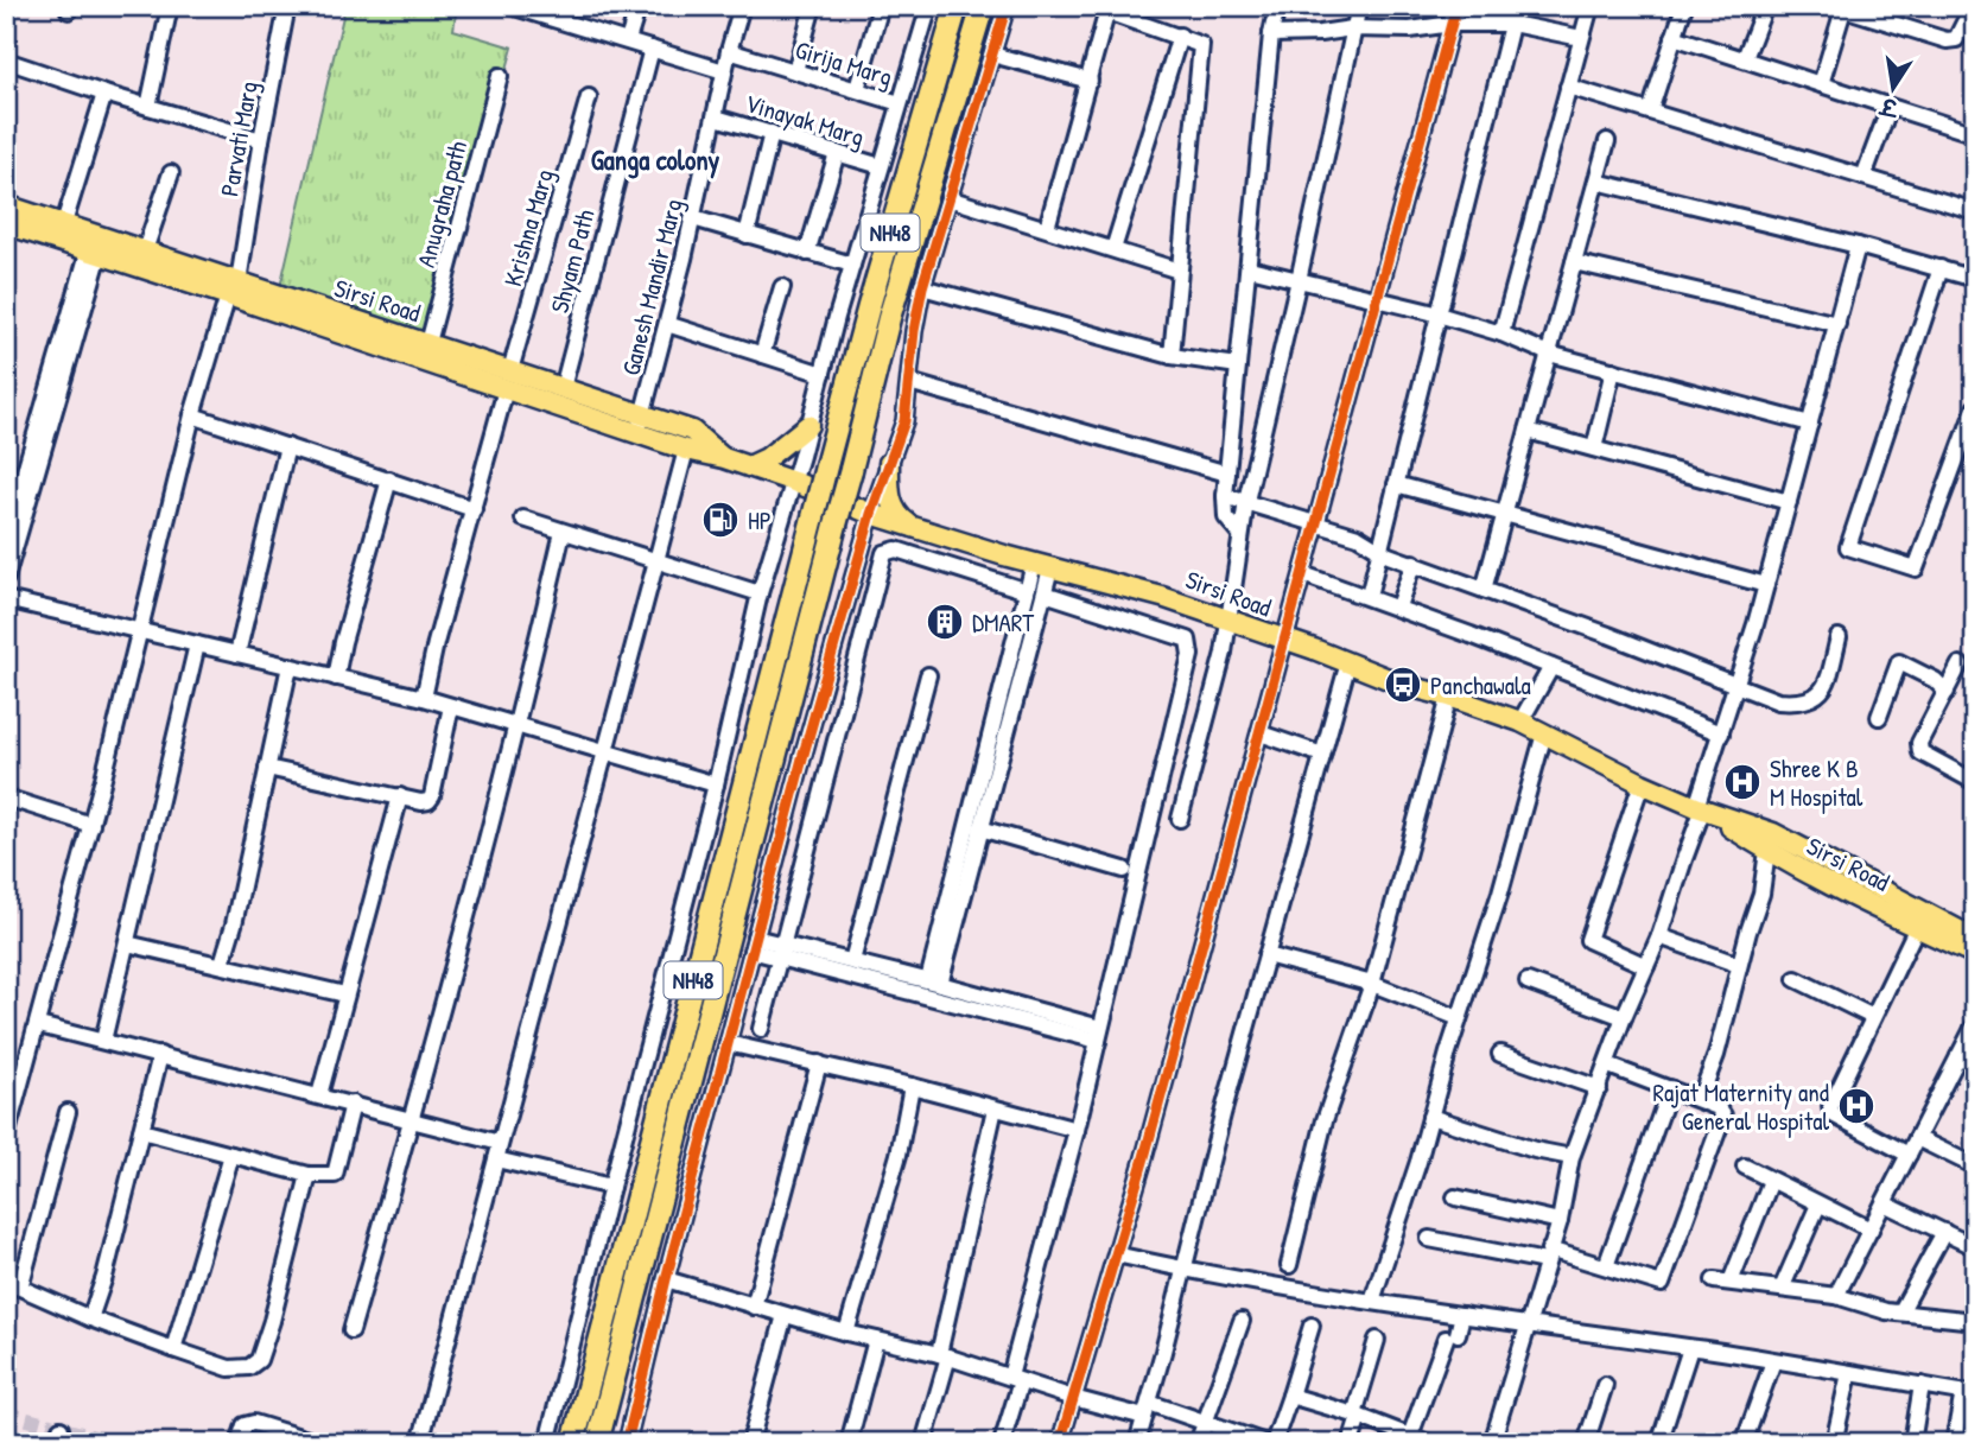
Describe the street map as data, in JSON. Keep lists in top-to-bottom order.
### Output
{
  "streets": {
    "highway": ["NH48"],
    "main road": ["Sirsi Road"],
    "street": [
      "Girija Marg",
      "Vinayak Marg",
      "Parvati Marg",
      "Anugraha path",
      "Krishna Marg",
      "Shyam Path",
      "Ganesh Mandir Marg"
    ]
  },
  "crossings": [
    ["Girija Marg", "Ganesh Mandir Marg"],
    ["Vinayak Marg", "Ganesh Mandir Marg"],
    ["Parvati Marg", "Sirsi Road"],
    ["Anugraha path", "Sirsi Road"],
    ["Krishna Marg", "Sirsi Road"],
    ["Shyam Path", "Sirsi Road"],
    ["Ganesh Mandir Marg", "Sirsi Road"]
  ],
  "districts": ["Ganga colony"],
  "places": {
    "fuel station": ["HP"],
    "building": ["DMART"],
    "bus stop": ["Panchawala"],
    "hospital": ["Shree K B M Hospital", "Rajat Maternity and General Hospital"]
  },
  "north": "bottom"
}
